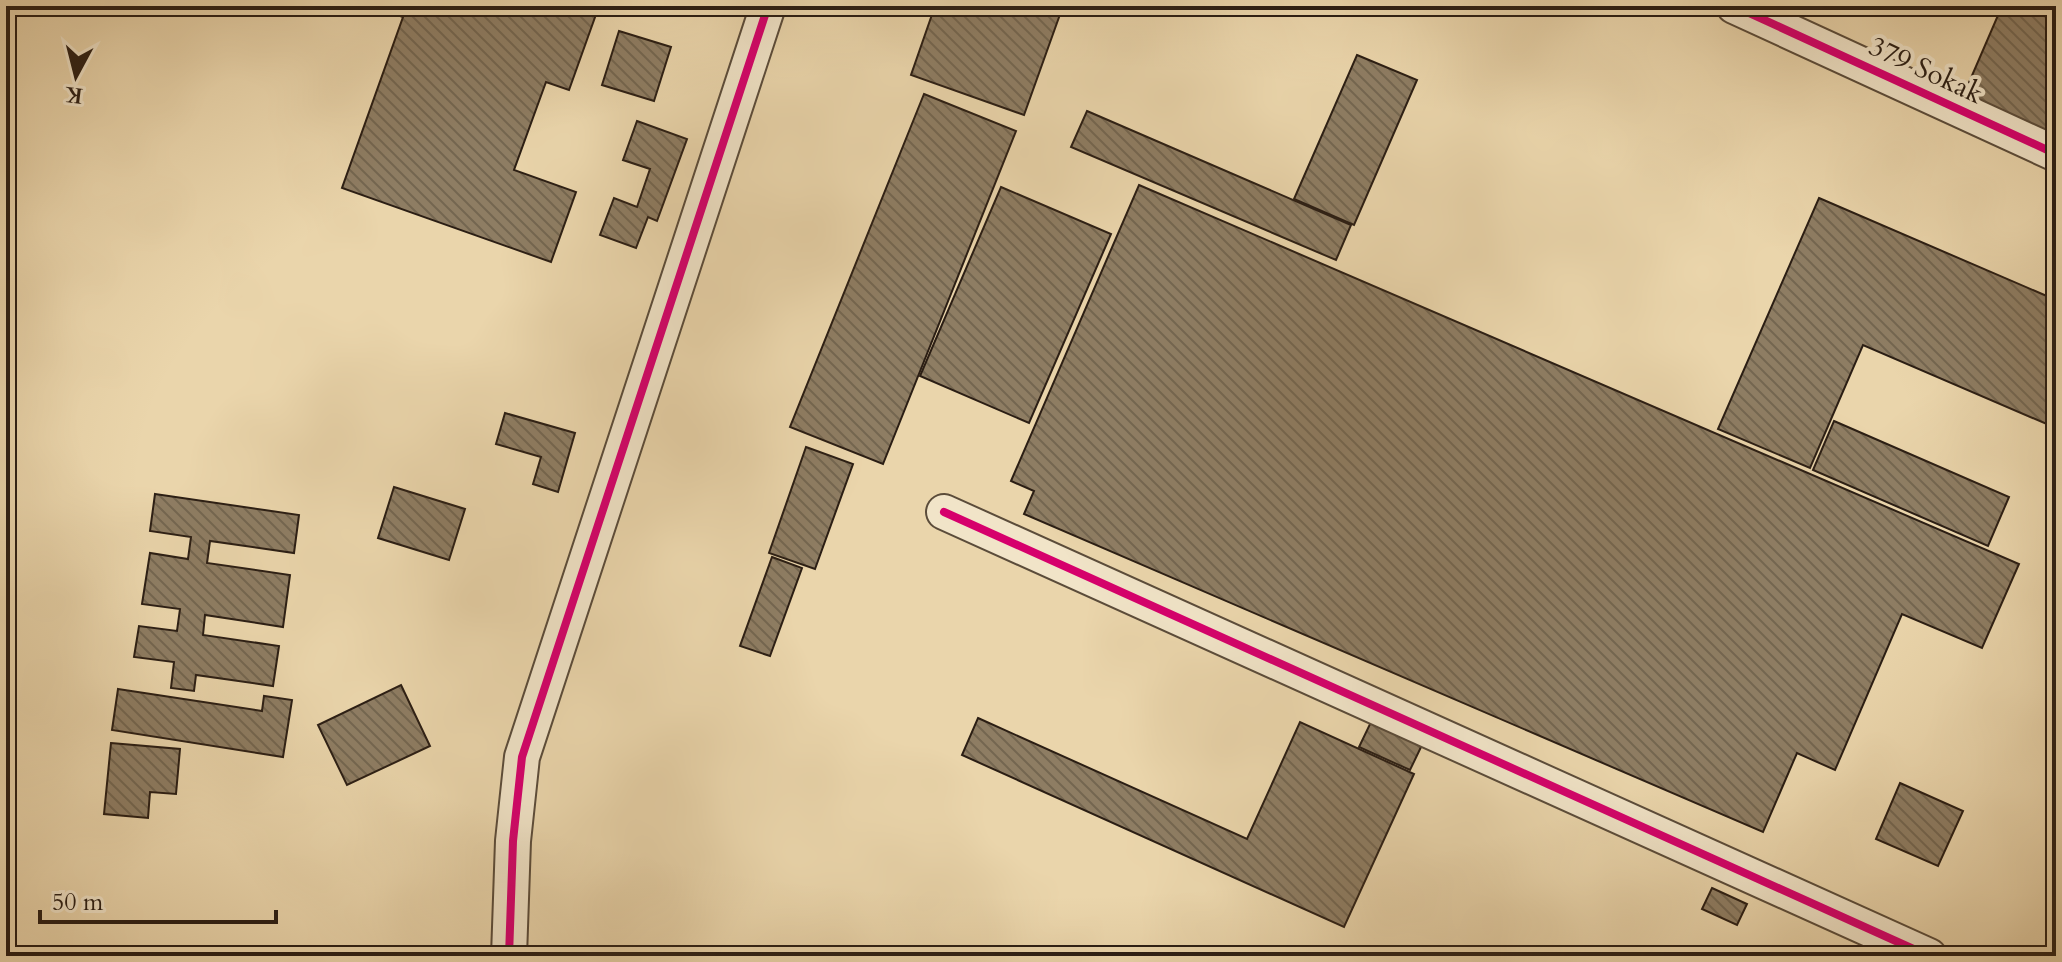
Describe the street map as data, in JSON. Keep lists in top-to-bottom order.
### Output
{
  "streets": {
    "street": ["379 Sokak"]
  },
  "scale_bar": "50 m",
  "north": "bottom"
}
